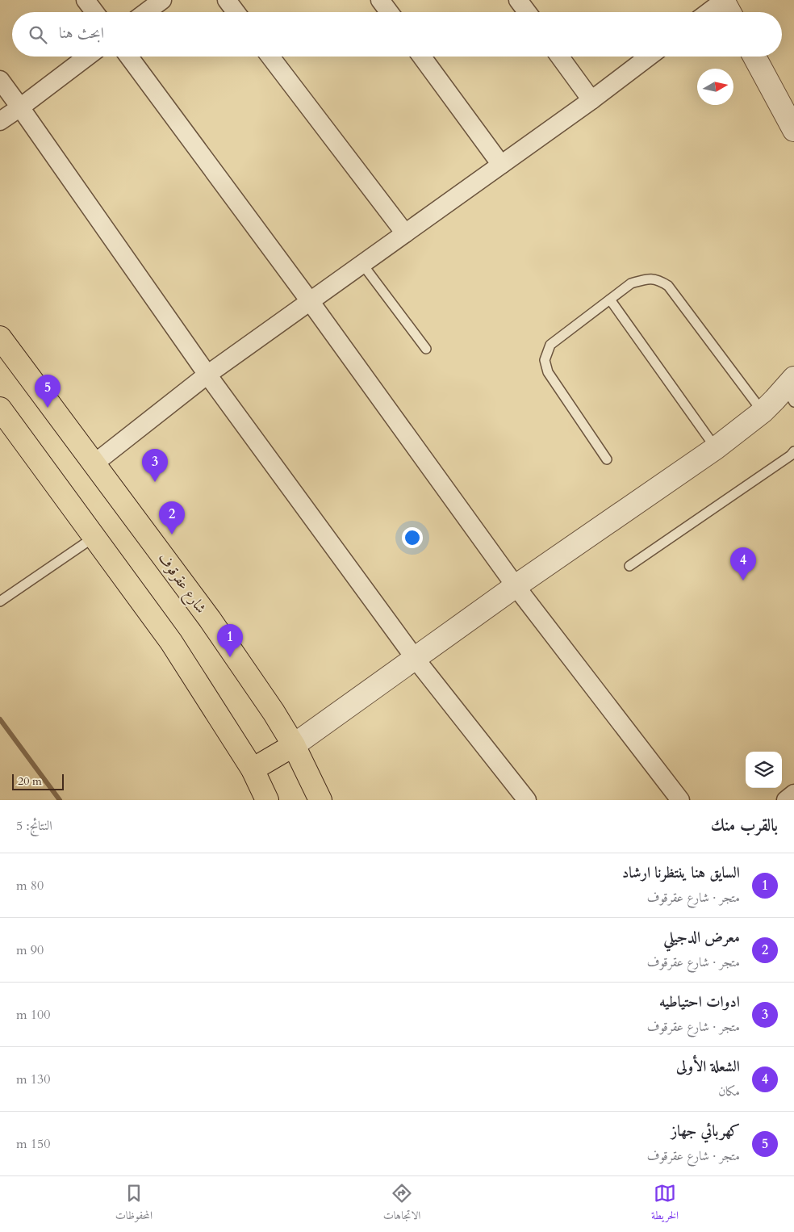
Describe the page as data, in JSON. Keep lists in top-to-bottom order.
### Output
{
  "streets": {
    "main road": ["شارع عقرقوف"]
  },
  "scale_bar": "20 m",
  "north": "right",
  "page": {
    "search": "ابحث هنا",
    "pins": [
      "5",
      "3",
      "2",
      "4",
      "1"
    ],
    "scale": "20 m",
    "heading": ["بالقرب منك", "النتائج: 5"],
    "list": [
      {
        "mark": "1",
        "name": "السايق هنا ينتظرنا ارشاد",
        "note": "متجر · شارع عقرقوف",
        "value": "80 m"
      },
      {
        "mark": "2",
        "name": "معرض الدجيلي",
        "note": "متجر · شارع عقرقوف",
        "value": "90 m"
      },
      {
        "mark": "3",
        "name": "ادوات احتياطيه",
        "note": "متجر · شارع عقرقوف",
        "value": "100 m"
      },
      {
        "mark": "4",
        "name": "الشعلة الأولى",
        "note": "مكان",
        "value": "130 m"
      },
      {
        "mark": "5",
        "name": "كهربائي جهاز",
        "note": "متجر · شارع عقرقوف",
        "value": "150 m"
      }
    ],
    "nav": ["الخريطة", "الاتجاهات", "المحفوظات"]
  }
}
